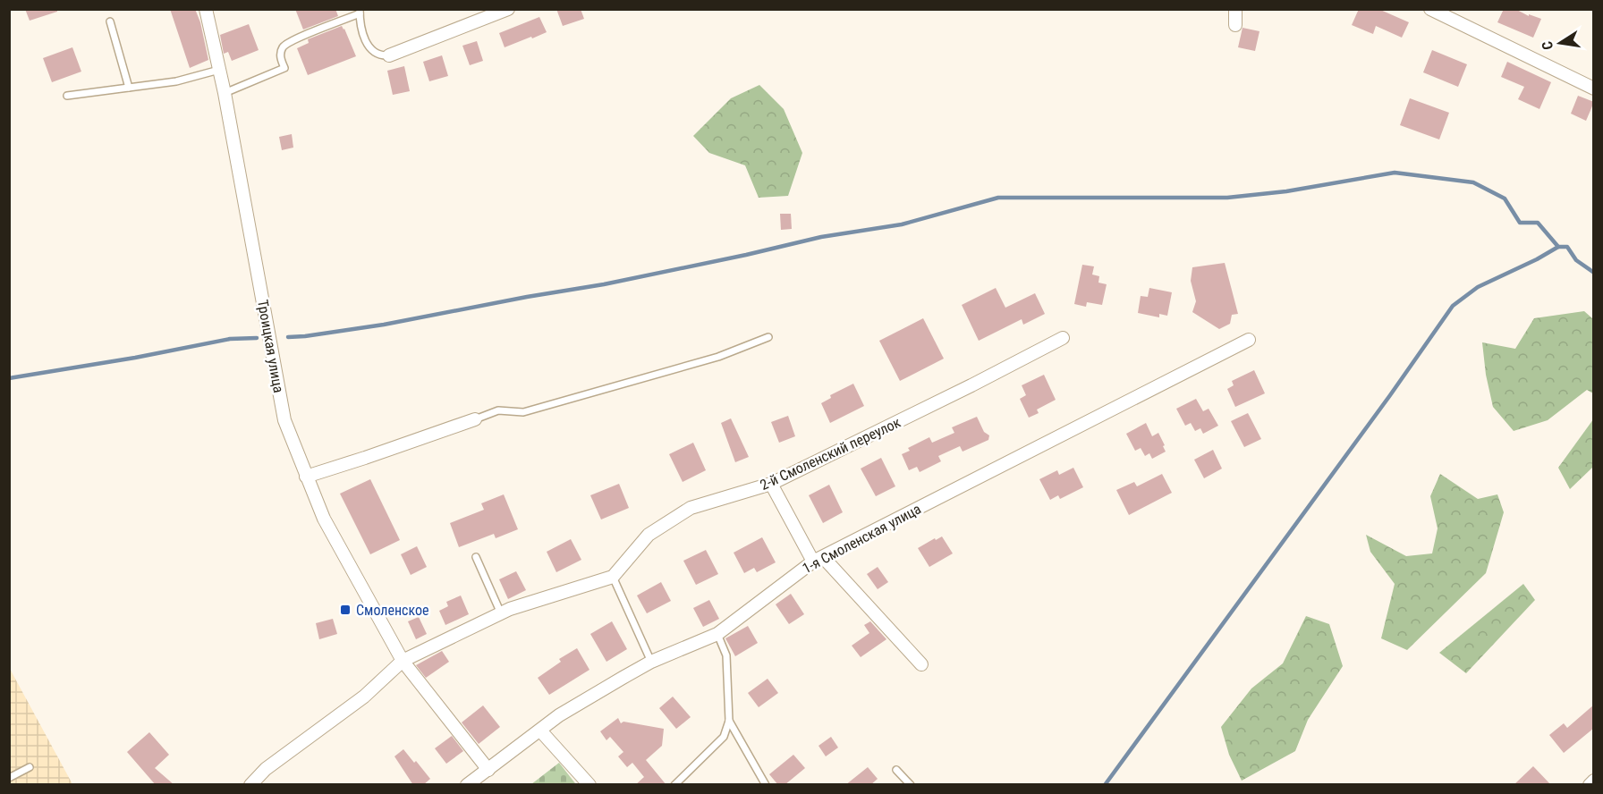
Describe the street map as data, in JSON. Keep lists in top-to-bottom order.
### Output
{
  "streets": {
    "street": ["Троицкая улица", "2-й Смоленский переулок", "1-я Смоленская улица"]
  },
  "crossings": [
    ["Троицкая улица", "1-я Смоленская улица"]
  ],
  "places": {
    "transit": ["Смоленское"]
  },
  "north": "left"
}
